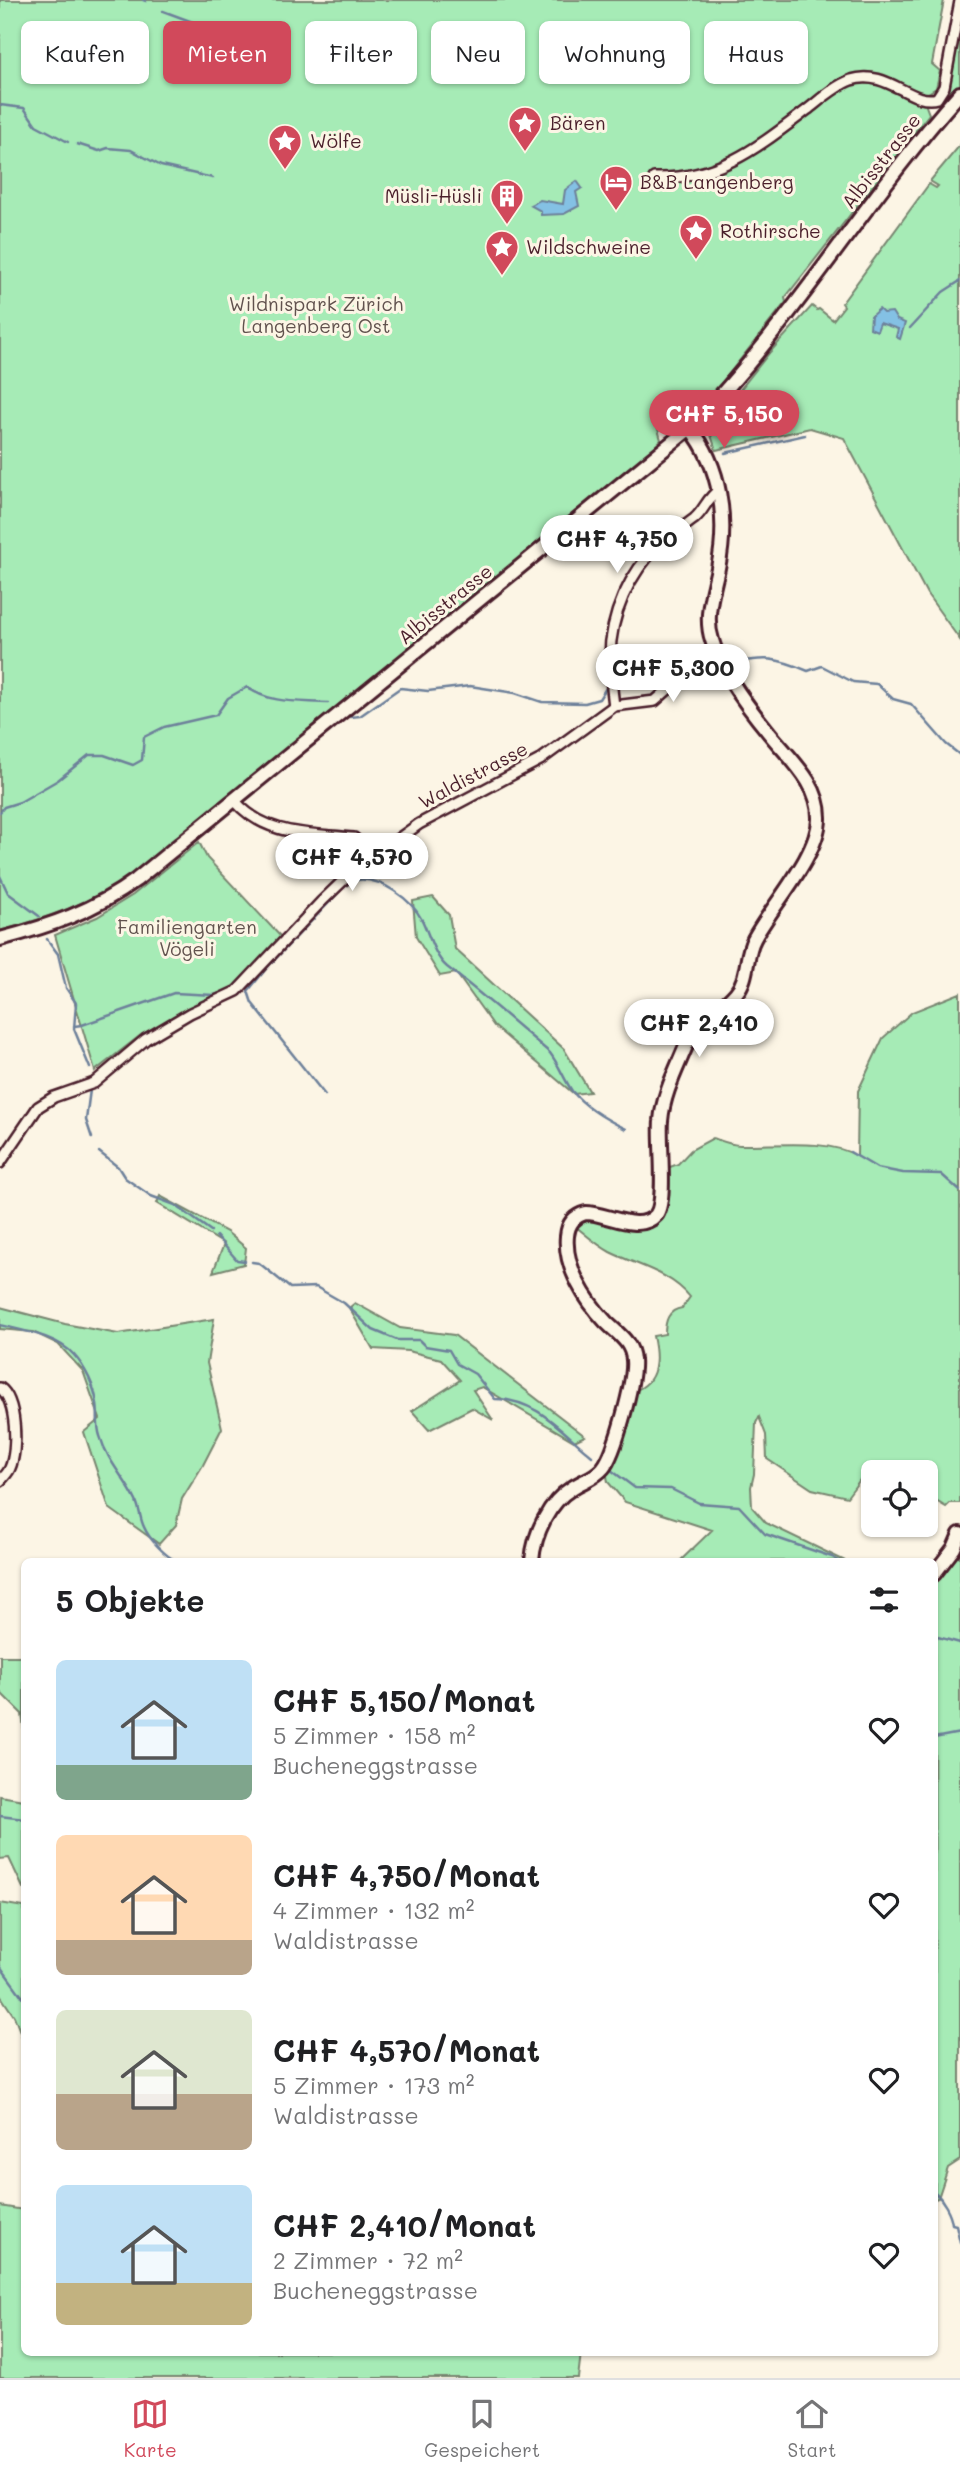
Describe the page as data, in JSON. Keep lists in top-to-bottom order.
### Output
{
  "streets": {
    "street": ["Albisstrasse", "Waldistrasse"]
  },
  "parks": ["Wildnispark Zürich Langenberg Ost", "Familiengarten Vögeli"],
  "places": {
    "place": [
      "Bären",
      "Wölfe",
      "Rothirsche",
      "Wildschweine"
    ],
    "hotel": ["B&B Langenberg"],
    "building": ["Müsli-Hüsli"]
  },
  "page": {
    "chip": [
      "Kaufen",
      "Mieten",
      "Filter",
      "Neu",
      "Wohnung",
      "Haus"
    ],
    "price": [
      "CHF 5,150",
      "CHF 4,750",
      "CHF 5,300",
      "CHF 4,570",
      "CHF 2,410"
    ],
    "heading": "5 Objekte",
    "list": [
      {
        "name": "CHF 5,150/Monat",
        "note": "5 Zimmer · 158 m² · Bucheneggstrasse"
      },
      {
        "name": "CHF 4,750/Monat",
        "note": "4 Zimmer · 132 m² · Waldistrasse"
      },
      {
        "name": "CHF 4,570/Monat",
        "note": "5 Zimmer · 173 m² · Waldistrasse"
      },
      {
        "name": "CHF 2,410/Monat",
        "note": "2 Zimmer · 72 m² · Bucheneggstrasse"
      }
    ],
    "tabs": ["Karte", "Gespeichert", "Start"]
  }
}
